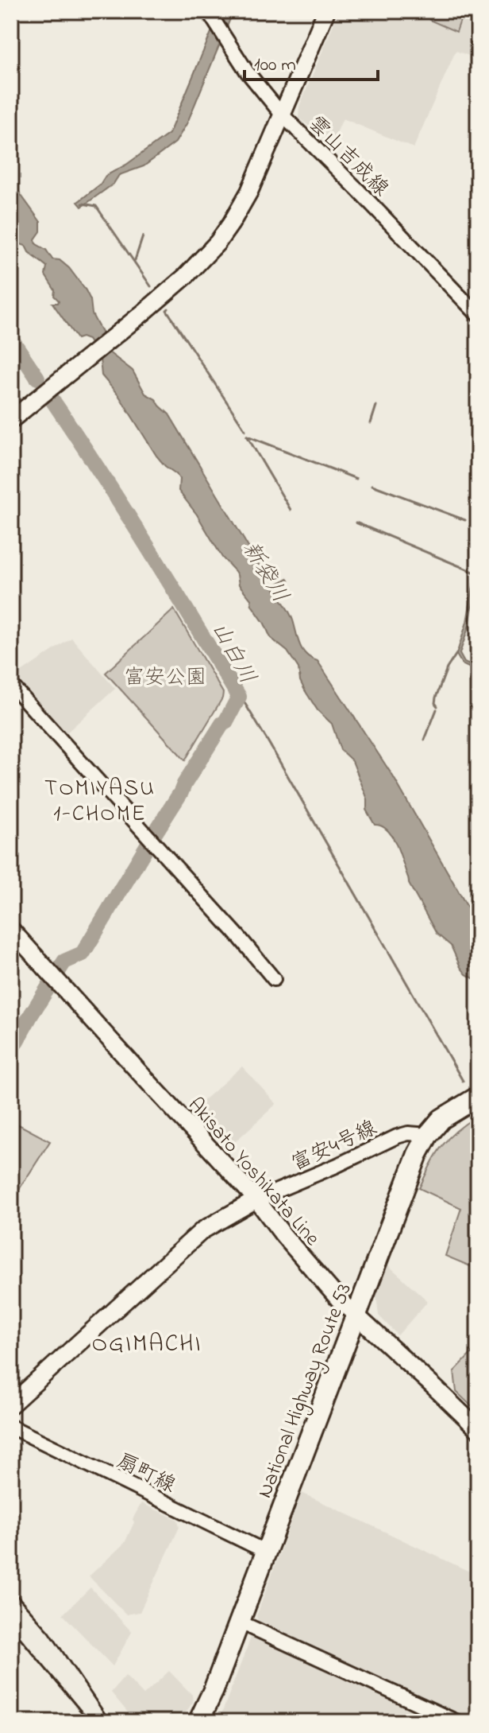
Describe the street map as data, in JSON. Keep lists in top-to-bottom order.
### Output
{
  "streets": {
    "highway": ["National Highway Route 53"],
    "main road": ["Akisato Yoshikata Line"],
    "street": ["雲山吉成線", "富安4号線", "扇町線"]
  },
  "crossings": [
    ["富安4号線", "Akisato Yoshikata Line"],
    ["富安4号線", "National Highway Route 53"],
    ["Akisato Yoshikata Line", "National Highway Route 53"],
    ["National Highway Route 53", "扇町線"]
  ],
  "districts": ["TOMIYASU 1-CHOME", "OGIMACHI"],
  "water": ["新袋川", "山白川"],
  "parks": ["富安公園"],
  "scale_bar": "100 m"
}
